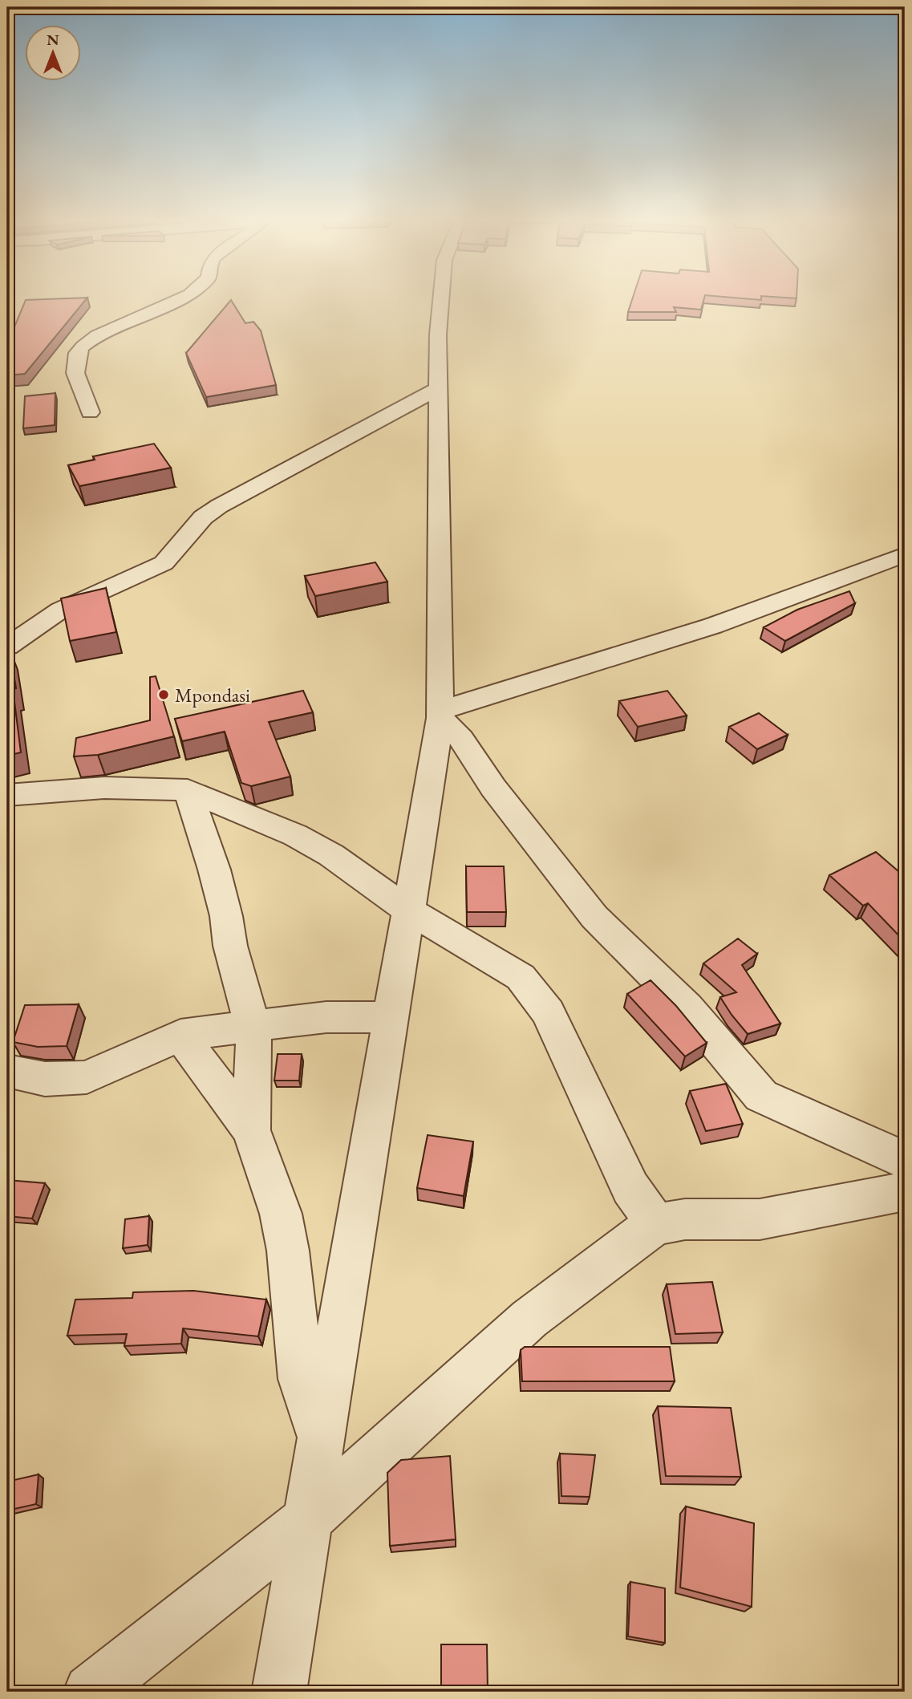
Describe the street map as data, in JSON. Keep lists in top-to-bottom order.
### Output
{
  "places": ["Mpondasi"],
  "north": "top"
}
